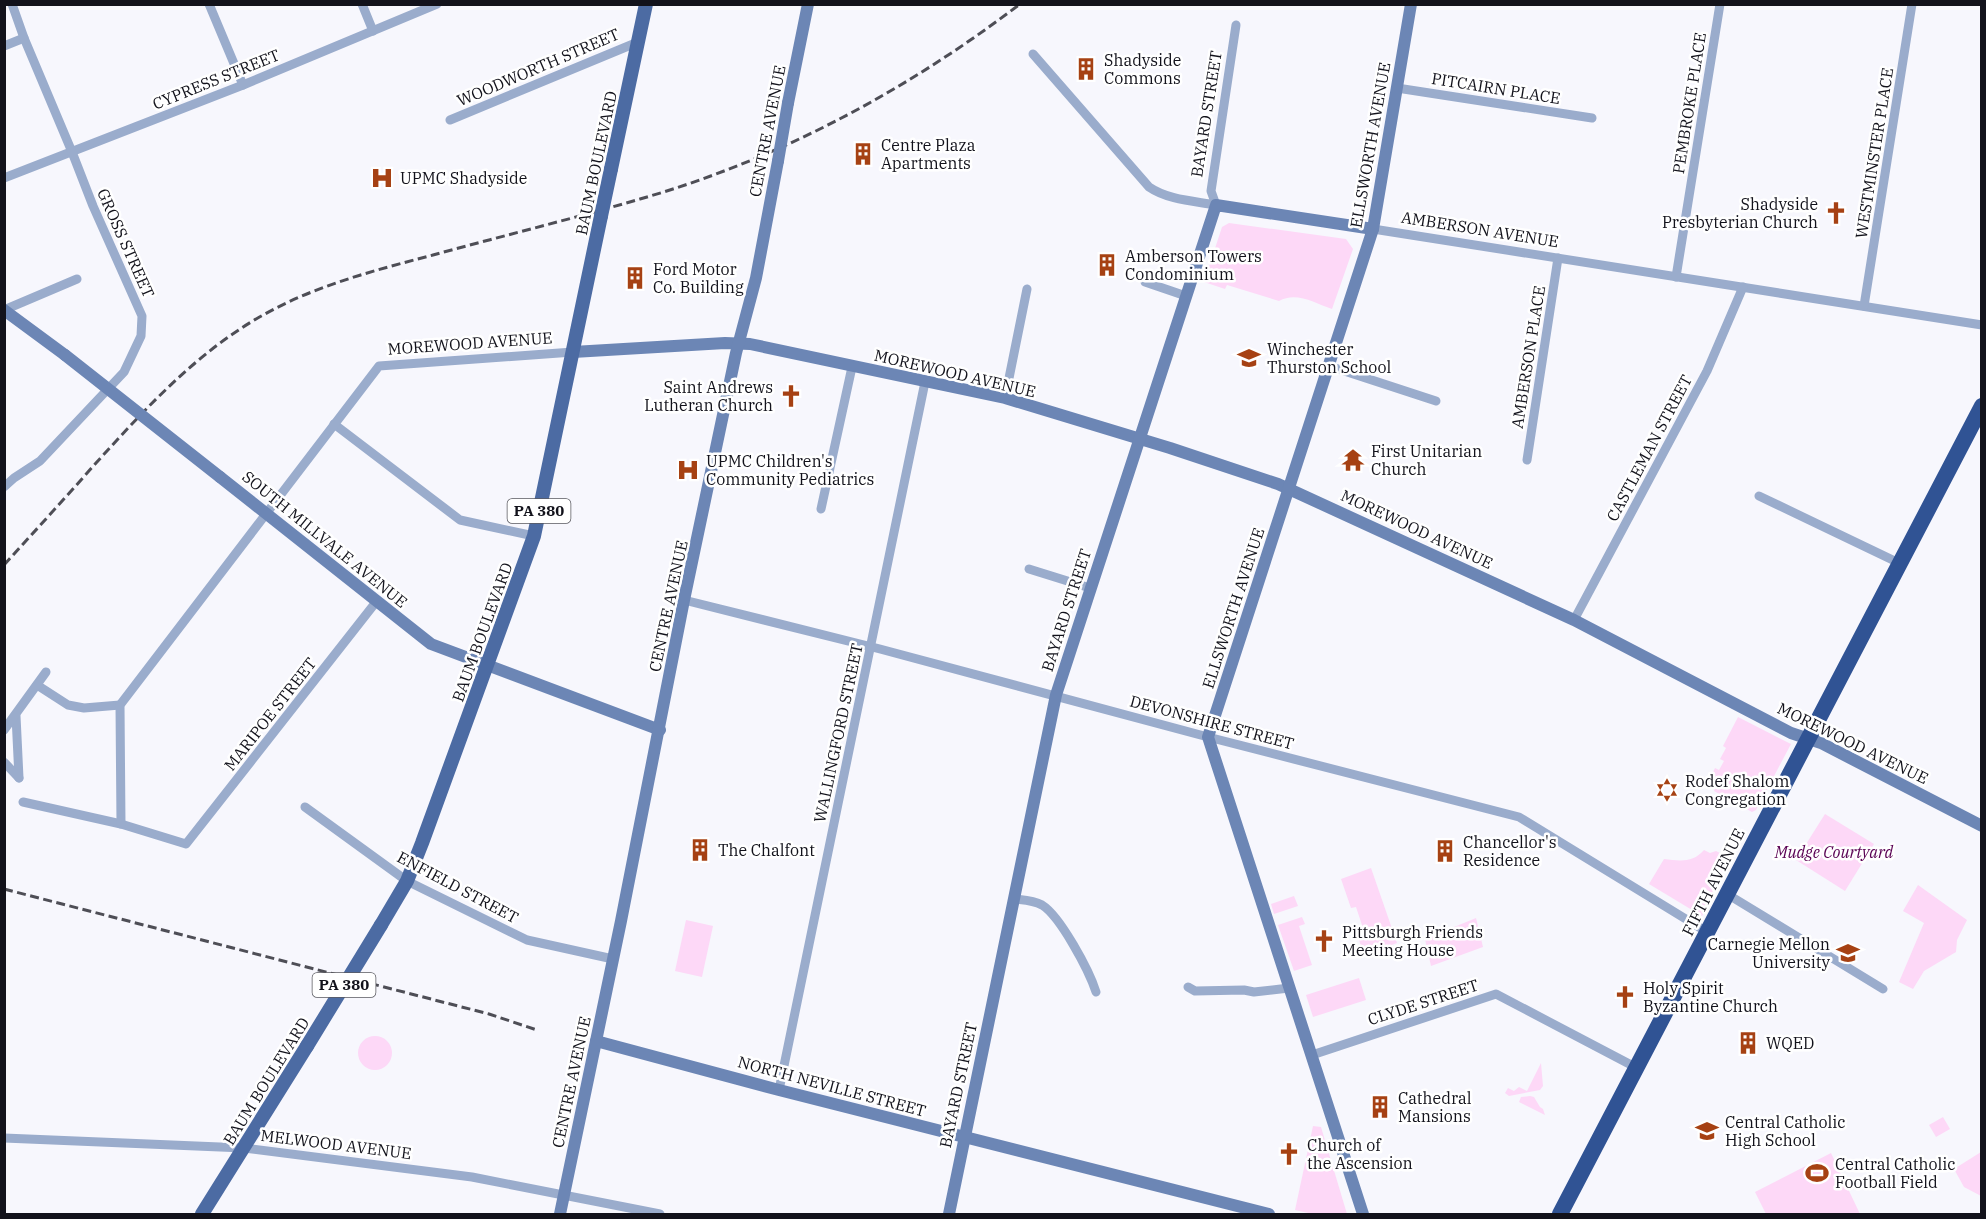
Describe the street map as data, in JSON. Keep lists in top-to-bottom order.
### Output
{
  "streets": {
    "highway": ["FIFTH AVENUE"],
    "main road": ["BAUM BOULEVARD", "PA 380"],
    "street": [
      "WOODWORTH STREET",
      "CYPRESS STREET",
      "PITCAIRN PLACE",
      "PEMBROKE PLACE",
      "BAYARD STREET",
      "CENTRE AVENUE",
      "ELLSWORTH AVENUE",
      "WESTMINSTER PLACE",
      "AMBERSON AVENUE",
      "GROSS STREET",
      "MOREWOOD AVENUE",
      "AMBERSON PLACE",
      "CASTLEMAN STREET",
      "SOUTH MILLVALE AVENUE",
      "MARIPOE STREET",
      "DEVONSHIRE STREET",
      "WALLINGFORD STREET",
      "ENFIELD STREET",
      "CLYDE STREET",
      "NORTH NEVILLE STREET",
      "MELWOOD AVENUE"
    ]
  },
  "crossings": [
    ["WOODWORTH STREET", "BAUM BOULEVARD"],
    ["CYPRESS STREET", "GROSS STREET"],
    ["PITCAIRN PLACE", "ELLSWORTH AVENUE"],
    ["PEMBROKE PLACE", "AMBERSON AVENUE"],
    ["BAYARD STREET", "AMBERSON AVENUE"],
    ["BAYARD STREET", "MOREWOOD AVENUE"],
    ["BAYARD STREET", "DEVONSHIRE STREET"],
    ["BAYARD STREET", "NORTH NEVILLE STREET"],
    ["CENTRE AVENUE", "MOREWOOD AVENUE"],
    ["CENTRE AVENUE", "SOUTH MILLVALE AVENUE"],
    ["CENTRE AVENUE", "DEVONSHIRE STREET"],
    ["CENTRE AVENUE", "ENFIELD STREET"],
    ["CENTRE AVENUE", "NORTH NEVILLE STREET"],
    ["CENTRE AVENUE", "MELWOOD AVENUE"],
    ["ELLSWORTH AVENUE", "AMBERSON AVENUE"],
    ["ELLSWORTH AVENUE", "MOREWOOD AVENUE"],
    ["ELLSWORTH AVENUE", "DEVONSHIRE STREET"],
    ["WESTMINSTER PLACE", "AMBERSON AVENUE"],
    ["BAUM BOULEVARD", "MOREWOOD AVENUE"],
    ["BAUM BOULEVARD", "SOUTH MILLVALE AVENUE"],
    ["BAUM BOULEVARD", "ENFIELD STREET"],
    ["BAUM BOULEVARD", "MELWOOD AVENUE"],
    ["AMBERSON AVENUE", "AMBERSON PLACE"],
    ["AMBERSON AVENUE", "CASTLEMAN STREET"],
    ["MOREWOOD AVENUE", "CASTLEMAN STREET"],
    ["MOREWOOD AVENUE", "SOUTH MILLVALE AVENUE"],
    ["MOREWOOD AVENUE", "WALLINGFORD STREET"],
    ["MOREWOOD AVENUE", "FIFTH AVENUE"],
    ["SOUTH MILLVALE AVENUE", "MARIPOE STREET"],
    ["DEVONSHIRE STREET", "WALLINGFORD STREET"],
    ["DEVONSHIRE STREET", "FIFTH AVENUE"],
    ["WALLINGFORD STREET", "NORTH NEVILLE STREET"],
    ["FIFTH AVENUE", "CLYDE STREET"]
  ],
  "parks": ["Mudge Courtyard"],
  "places": {
    "building": [
      "Shadyside Commons",
      "Centre Plaza Apartments",
      "Amberson Towers Condominium",
      "Ford Motor Co. Building",
      "The Chalfont",
      "Chancellor's Residence",
      "WQED",
      "Cathedral Mansions"
    ],
    "hospital": ["UPMC Shadyside", "UPMC Children's Community Pediatrics"],
    "church": [
      "Shadyside Presbyterian Church",
      "Saint Andrews Lutheran Church",
      "Pittsburgh Friends Meeting House",
      "Holy Spirit Byzantine Church",
      "Church of the Ascension"
    ],
    "school or university": ["Winchester Thurston School", "Carnegie Mellon University", "Central Catholic High School"],
    "temple": ["First Unitarian Church"],
    "synagogue": ["Rodef Shalom Congregation"],
    "sports": ["Central Catholic Football Field"]
  }
}
